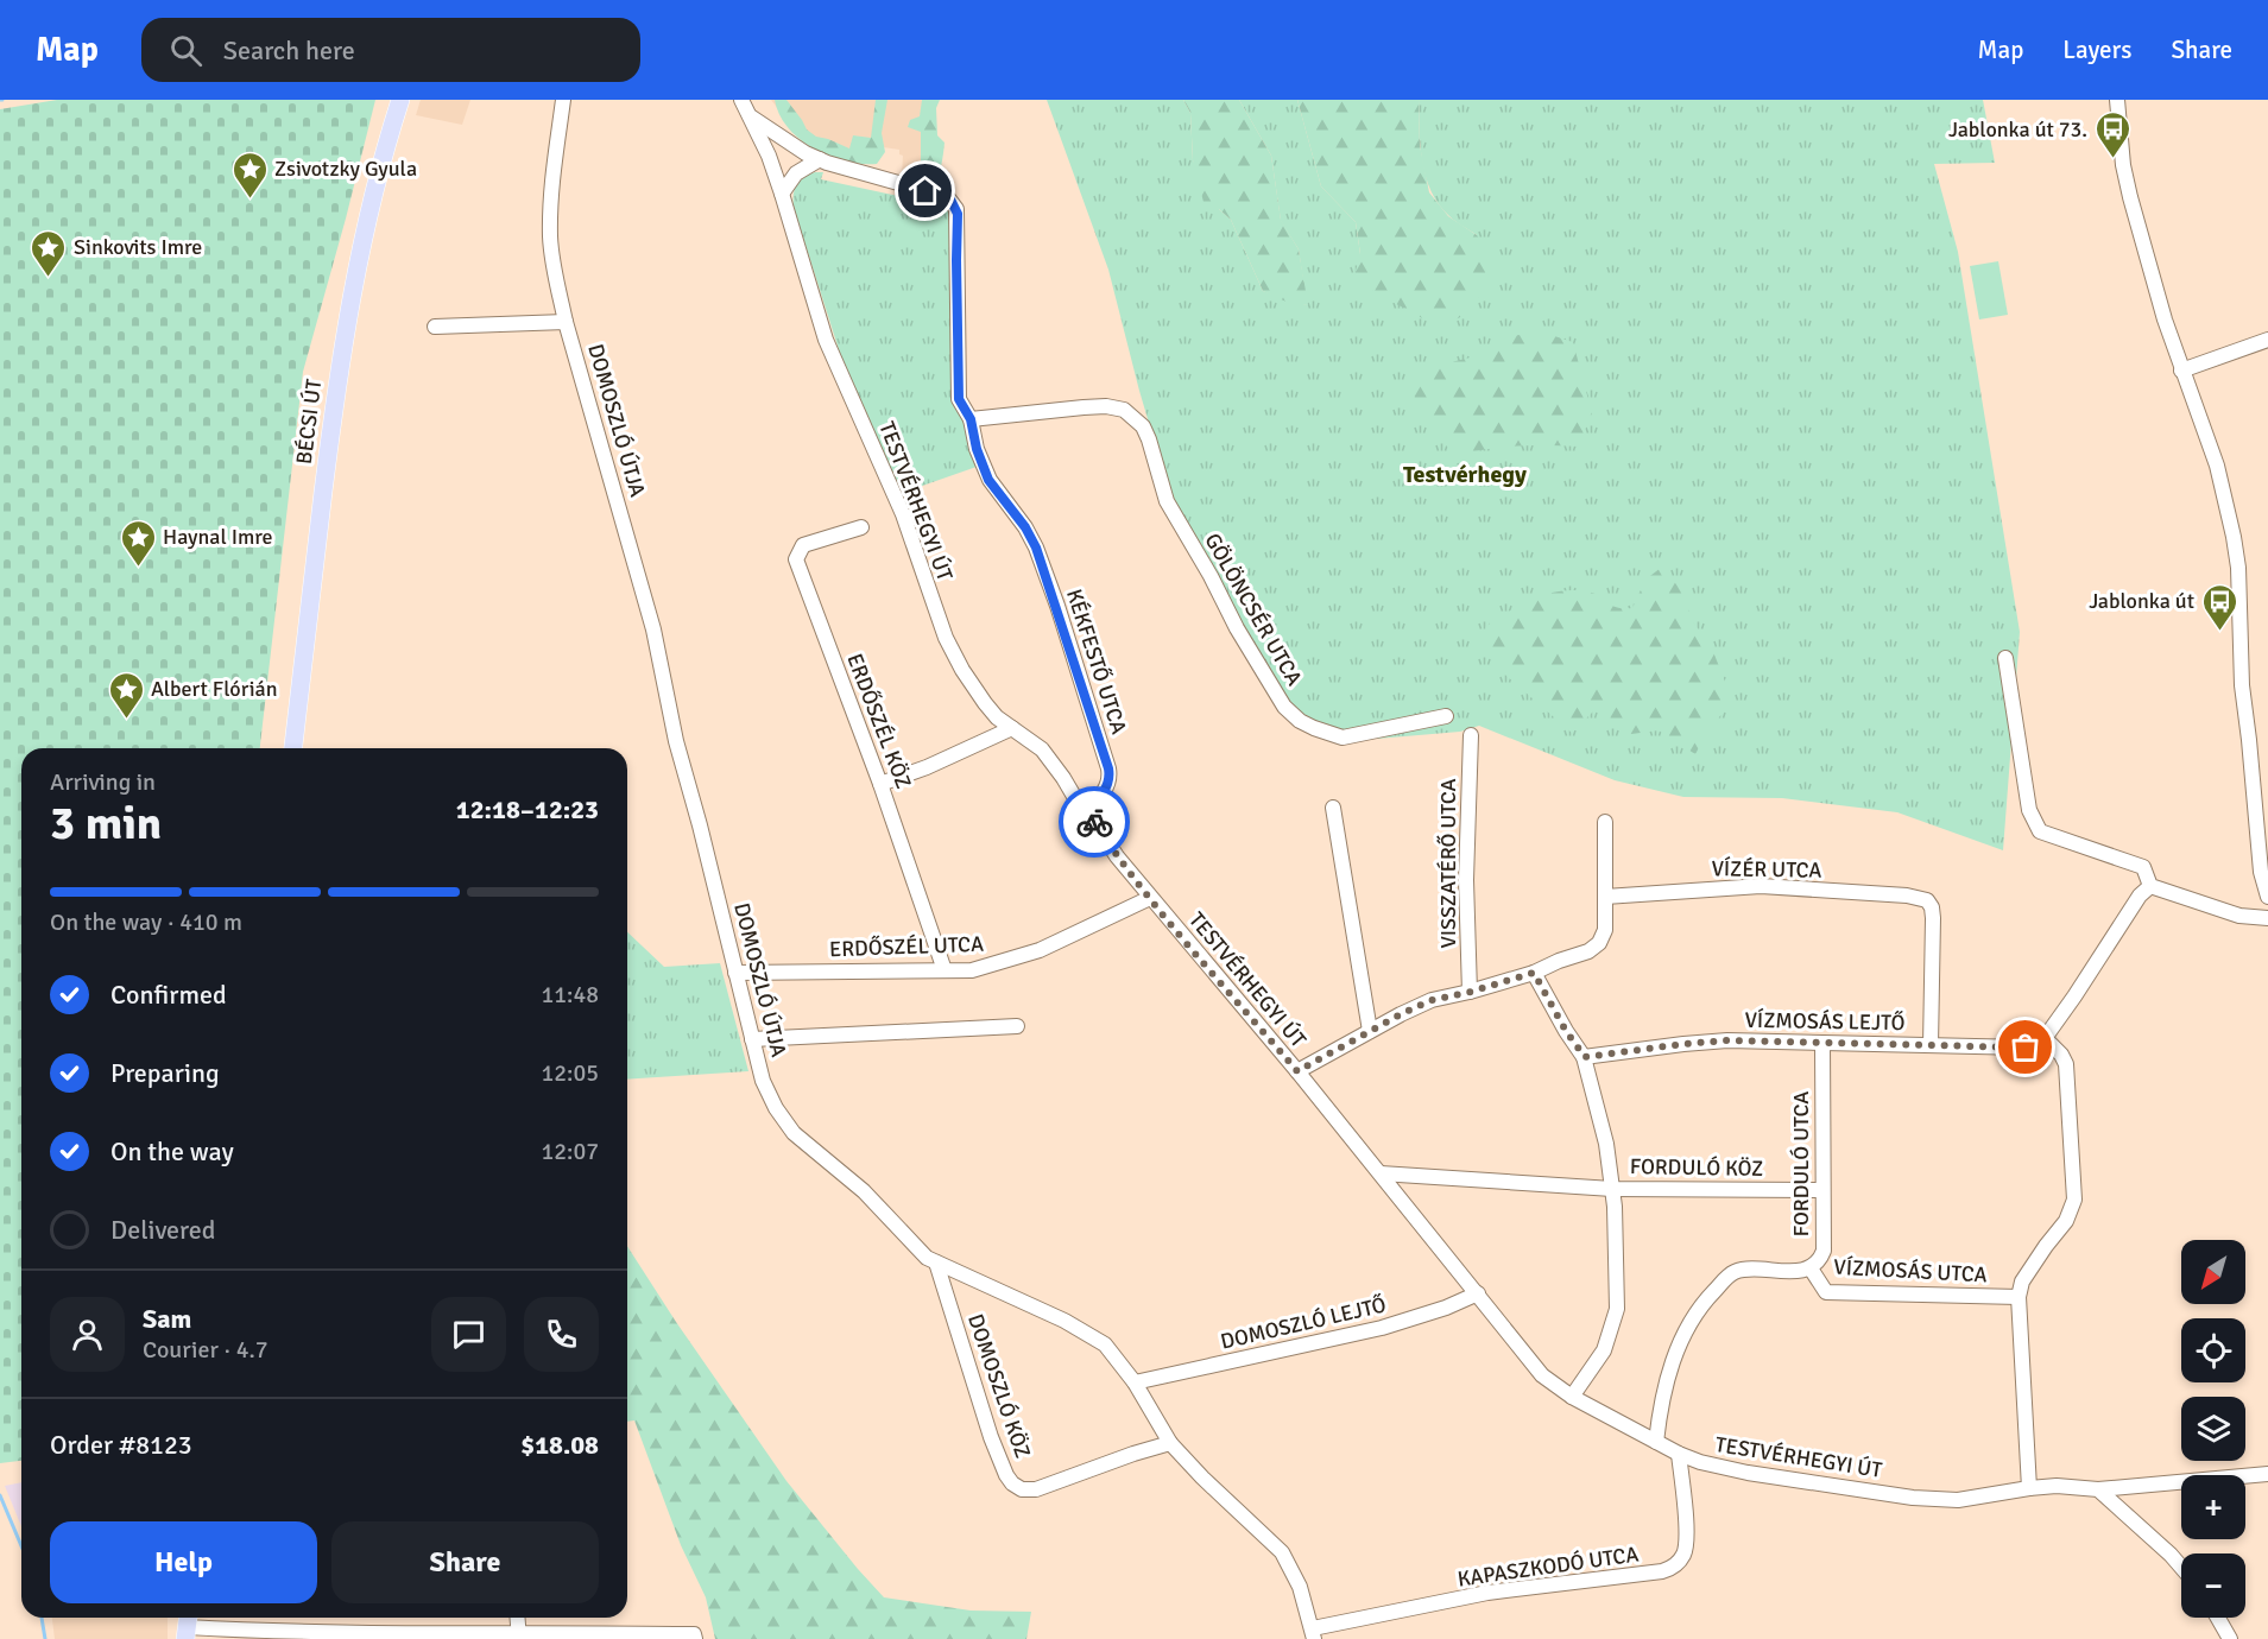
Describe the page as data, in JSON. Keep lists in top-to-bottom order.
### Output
{
  "streets": {
    "main road": ["BÉCSI ÚT"],
    "street": [
      "DOMOSZLÓ ÚTJA",
      "TESTVÉRHEGYI ÚT",
      "GÖLÖNCSÉR UTCA",
      "KÉKFESTŐ UTCA",
      "ERDŐSZÉL KÖZ",
      "VISSZATÉRŐ UTCA",
      "VÍZÉR UTCA",
      "ERDŐSZÉL UTCA",
      "VÍZMOSÁS LEJTŐ",
      "FORDULÓ UTCA",
      "FORDULÓ KÖZ",
      "VÍZMOSÁS UTCA",
      "DOMOSZLÓ LEJTŐ",
      "DOMOSZLÓ KÖZ",
      "KAPASZKODÓ UTCA"
    ]
  },
  "crossings": [
    ["DOMOSZLÓ ÚTJA", "ERDŐSZÉL UTCA"],
    ["DOMOSZLÓ ÚTJA", "DOMOSZLÓ LEJTŐ"],
    ["DOMOSZLÓ ÚTJA", "DOMOSZLÓ KÖZ"],
    ["DOMOSZLÓ ÚTJA", "KAPASZKODÓ UTCA"],
    ["TESTVÉRHEGYI ÚT", "KÉKFESTŐ UTCA"],
    ["TESTVÉRHEGYI ÚT", "ERDŐSZÉL UTCA"],
    ["TESTVÉRHEGYI ÚT", "FORDULÓ UTCA"],
    ["TESTVÉRHEGYI ÚT", "DOMOSZLÓ LEJTŐ"],
    ["TESTVÉRHEGYI ÚT", "KAPASZKODÓ UTCA"],
    ["GÖLÖNCSÉR UTCA", "KÉKFESTŐ UTCA"],
    ["ERDŐSZÉL KÖZ", "ERDŐSZÉL UTCA"],
    ["VÍZÉR UTCA", "VÍZMOSÁS LEJTŐ"],
    ["VÍZMOSÁS LEJTŐ", "FORDULÓ UTCA"],
    ["FORDULÓ UTCA", "FORDULÓ KÖZ"],
    ["FORDULÓ UTCA", "VÍZMOSÁS UTCA"]
  ],
  "districts": ["Testvérhegy"],
  "places": {
    "bus stop": ["Jablonka út 73.", "Jablonka út"],
    "place": [
      "Zsivotzky Gyula",
      "Sinkovits Imre",
      "Haynal Imre",
      "Albert Flórián"
    ]
  },
  "north": "bottom left",
  "page": {
    "header": "Map",
    "search": "Search here",
    "nav": ["Map", "Layers", "Share"],
    "heading": ["3 min", "Arriving in", "12:18–12:23"],
    "panel": [
      "Sam",
      "Courier · 4.7",
      "Order #8123",
      "$18.08"
    ],
    "bar": "On the way · 410 m",
    "list": [
      ["Confirmed", "11:48"],
      ["Preparing", "12:05"],
      ["On the way", "12:07"],
      "Delivered"
    ],
    "map_buttons": ["+", "−"],
    "buttons": ["Help", "Share"]
  }
}
